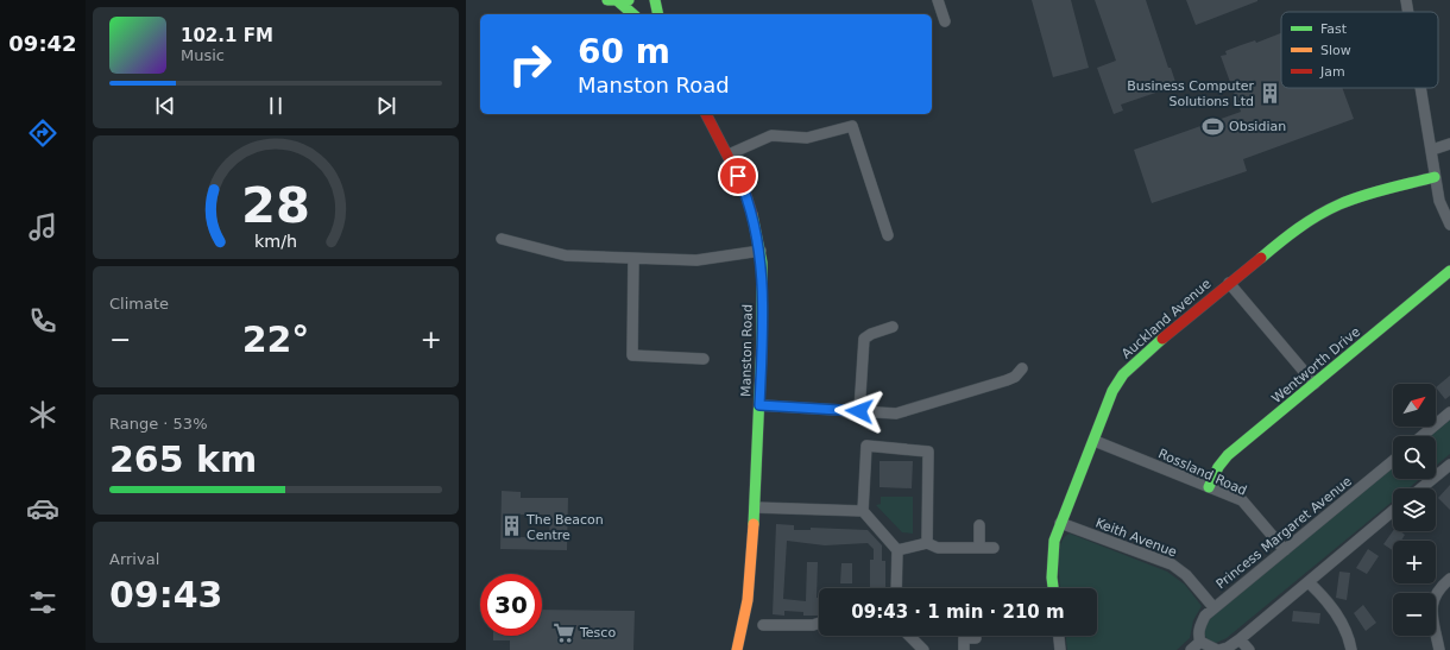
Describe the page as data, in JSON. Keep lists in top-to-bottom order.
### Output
{
  "streets": {
    "street": [
      "Auckland Avenue",
      "Manston Road",
      "Wentworth Drive",
      "Rossland Road",
      "Princess Margaret Avenue",
      "Keith Avenue"
    ]
  },
  "crossings": [
    ["Auckland Avenue", "Rossland Road"],
    ["Auckland Avenue", "Keith Avenue"],
    ["Wentworth Drive", "Rossland Road"],
    ["Rossland Road", "Princess Margaret Avenue"],
    ["Princess Margaret Avenue", "Keith Avenue"]
  ],
  "places": {
    "building": ["Business Computer Solutions Ltd", "The Beacon Centre"],
    "sports": ["Obsidian"],
    "supermarket": ["Tesco"]
  },
  "legend": ["Fast", "Slow", "Jam"],
  "north": "top right",
  "page": {
    "tabs": "09:42",
    "turn": ["60 m", "Manston Road"],
    "song": ["102.1 FM", "Music"],
    "tile": [
      "Climate",
      ["Range · 53%", "265 km"],
      ["Arrival", "09:43"]
    ],
    "heat": ["−", "22°", "+"],
    "map_buttons": ["+", "−"],
    "limit": "30",
    "trip": "09:43 · 1 min · 210 m",
    "gauge": ["28", "km/h"]
  }
}
